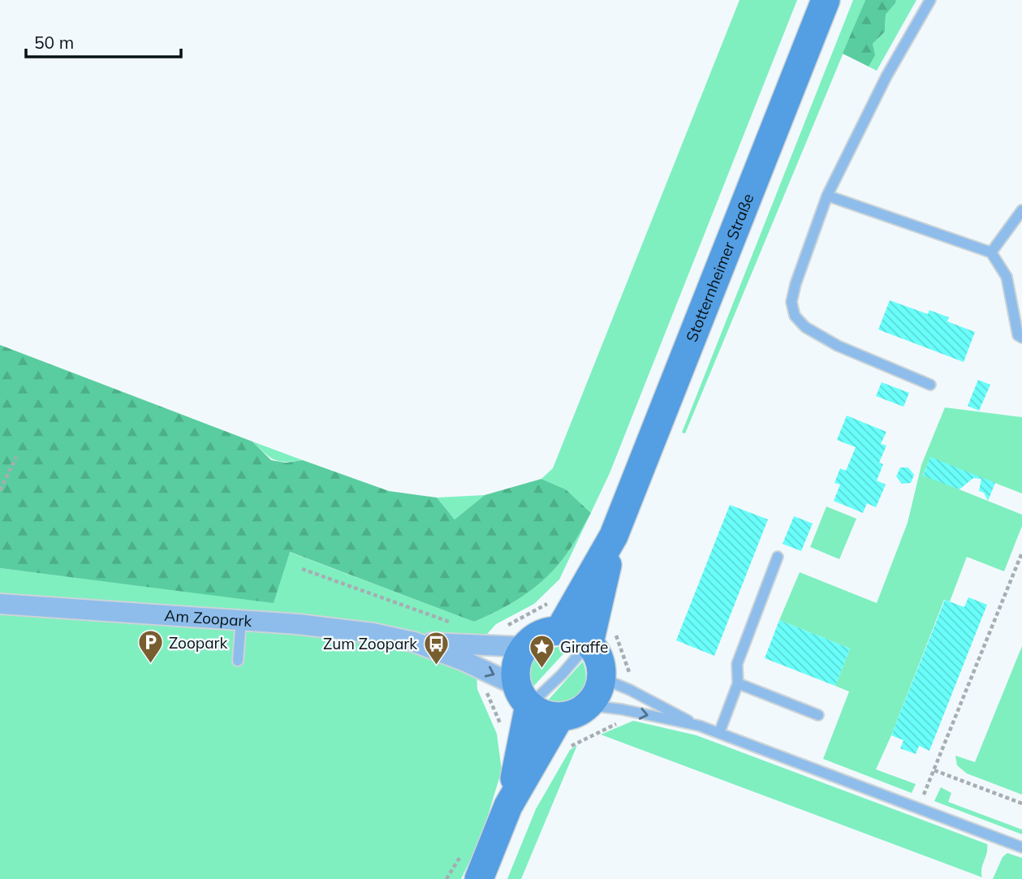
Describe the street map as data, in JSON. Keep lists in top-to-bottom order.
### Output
{
  "streets": {
    "main road": ["Stotternheimer Straße"],
    "street": ["Am Zoopark"]
  },
  "places": {
    "parking": ["Zoopark"],
    "bus stop": ["Zum Zoopark"],
    "place": ["Giraffe"]
  },
  "scale_bar": "50 m"
}
